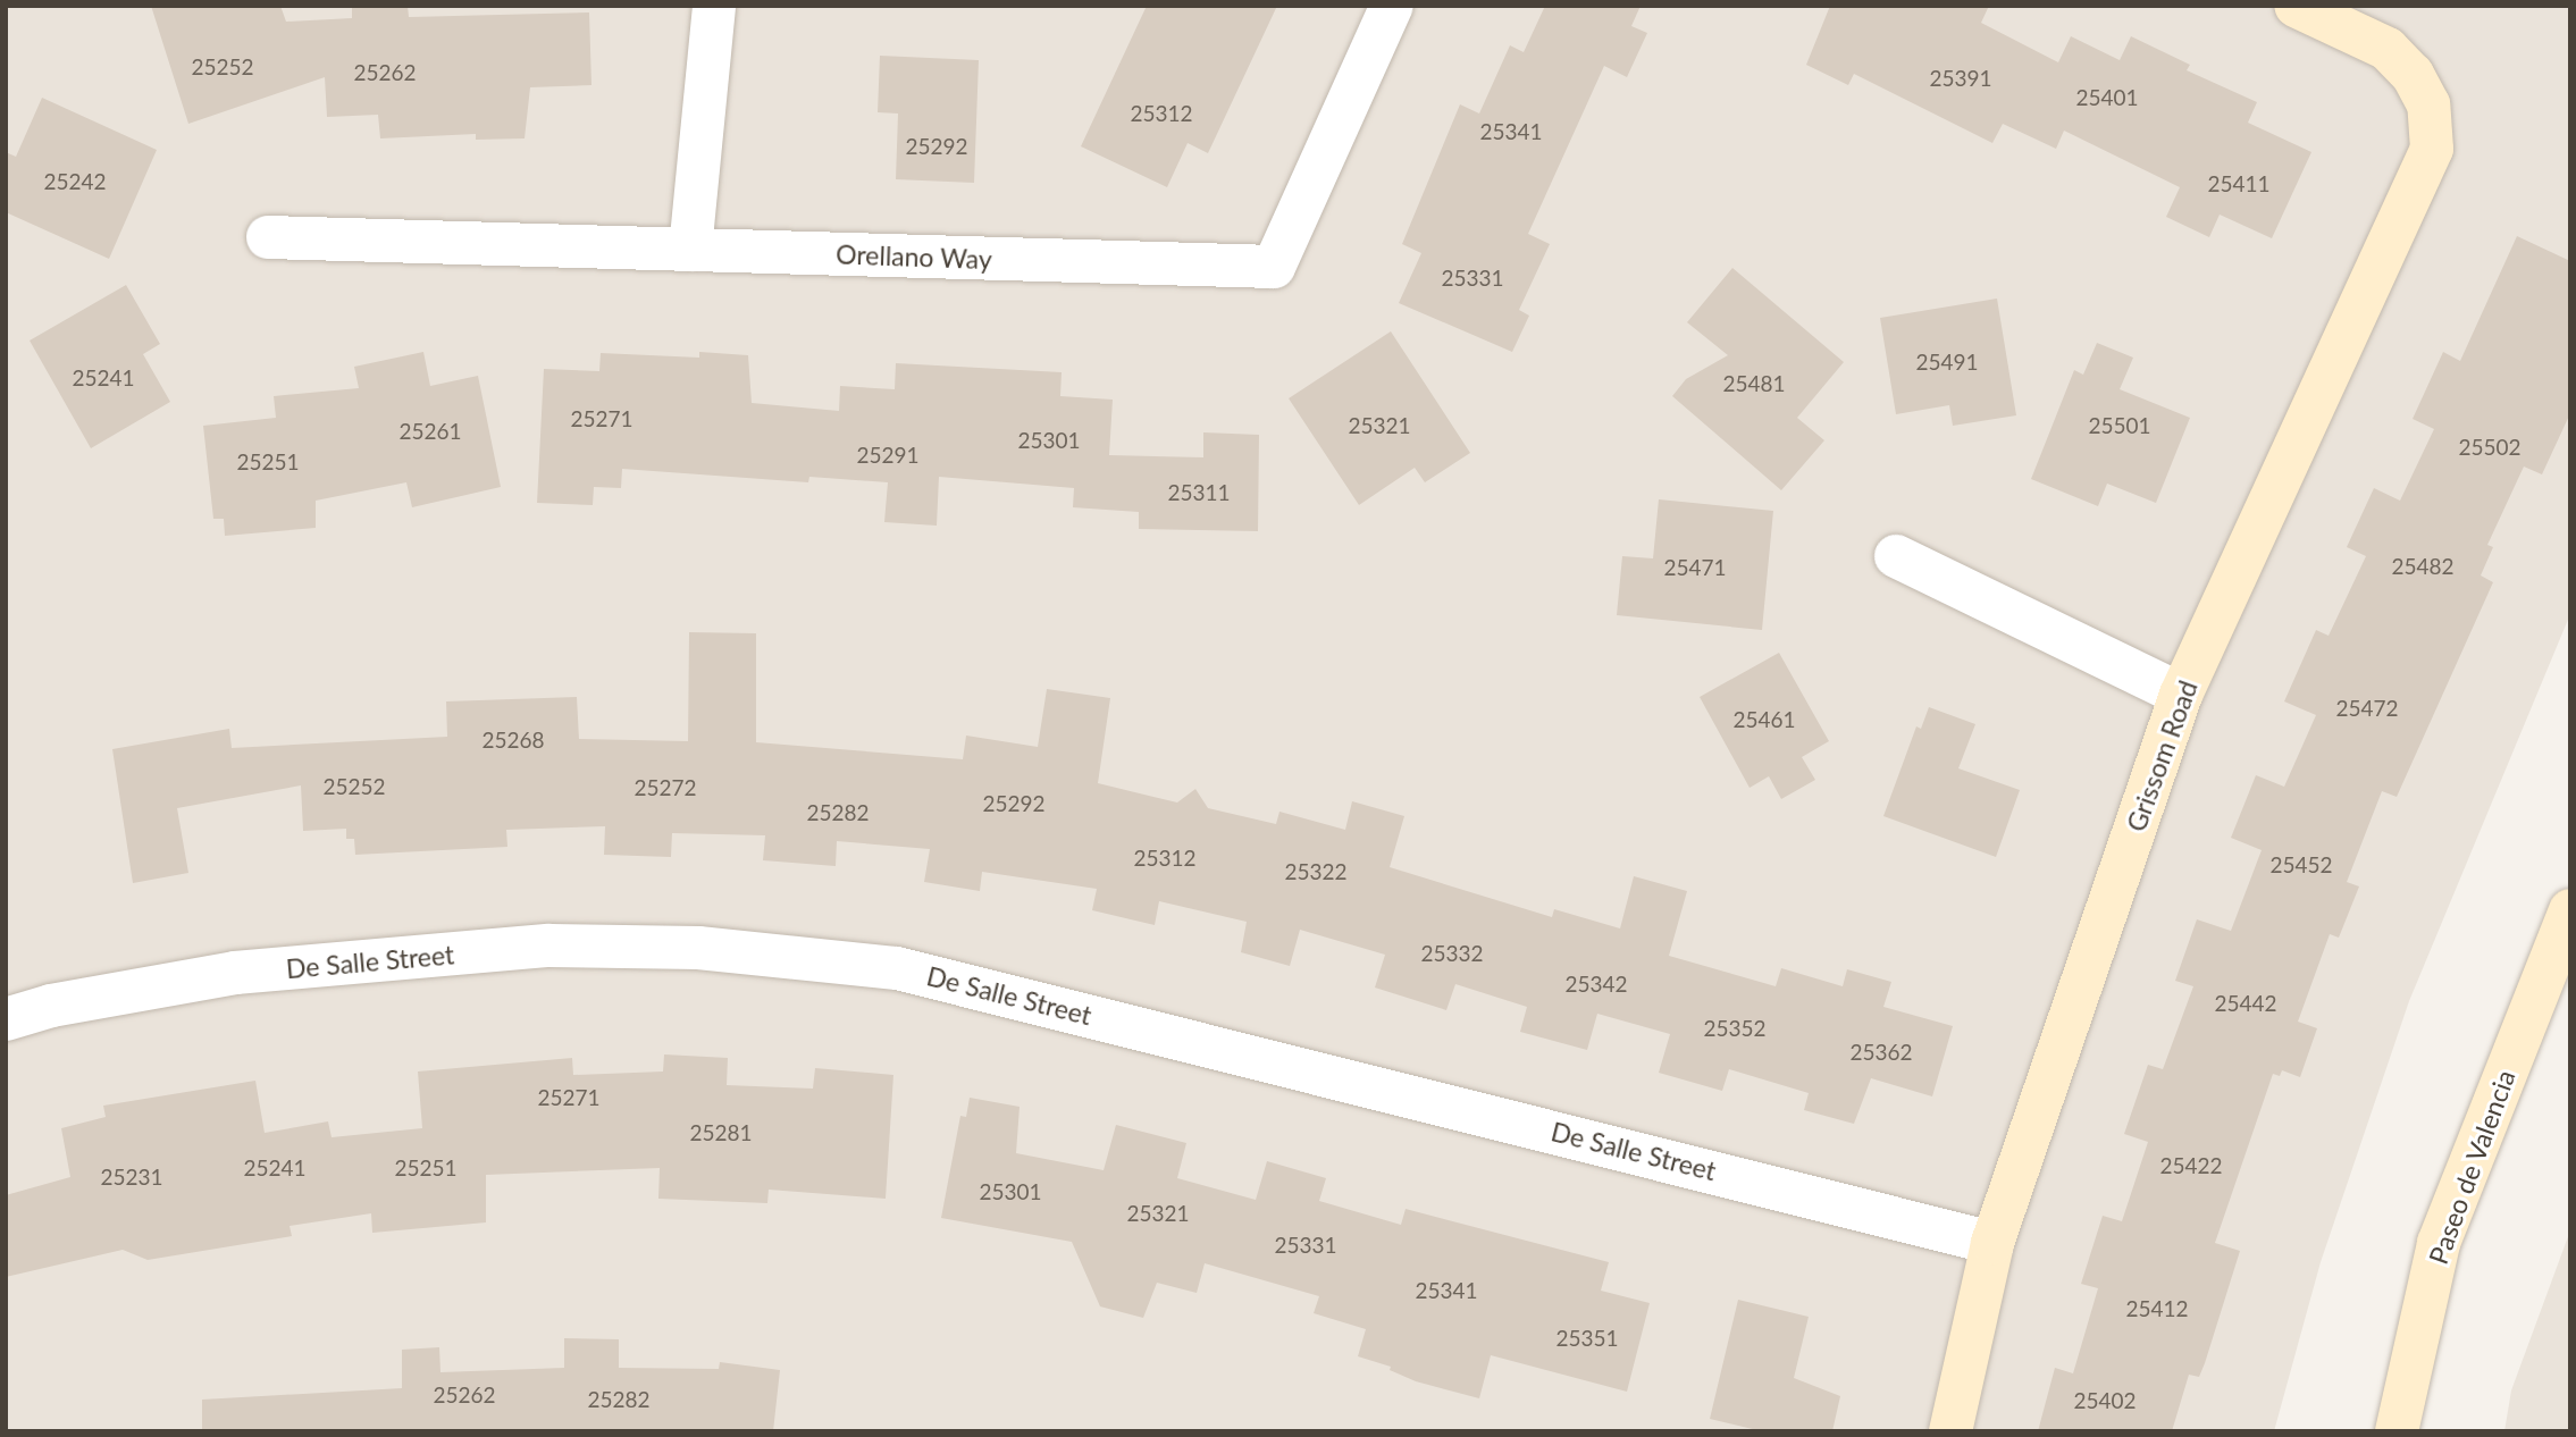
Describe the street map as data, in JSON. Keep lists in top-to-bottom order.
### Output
{
  "streets": {
    "street": [
      "Orellano Way",
      "Grissom Road",
      "De Salle Street",
      "Paseo de Valencia"
    ]
  },
  "crossings": [
    ["Grissom Road", "De Salle Street"]
  ],
  "house_numbers": [
    "25252",
    "25262",
    "25391",
    "25401",
    "25312",
    "25341",
    "25292",
    "25242",
    "25411",
    "25331",
    "25491",
    "25241",
    "25481",
    "25271",
    "25321",
    "25501",
    "25261",
    "25301",
    "25502",
    "25291",
    "25251",
    "25311",
    "25482",
    "25471",
    "25472",
    "25461",
    "25268",
    "25252",
    "25272",
    "25292",
    "25282",
    "25312",
    "25452",
    "25322",
    "25332",
    "25342",
    "25442",
    "25352",
    "25362",
    "25271",
    "25281",
    "25422",
    "25241",
    "25251",
    "25231",
    "25301",
    "25321",
    "25331",
    "25341",
    "25412",
    "25351",
    "25262",
    "25282",
    "25402"
  ]
}
